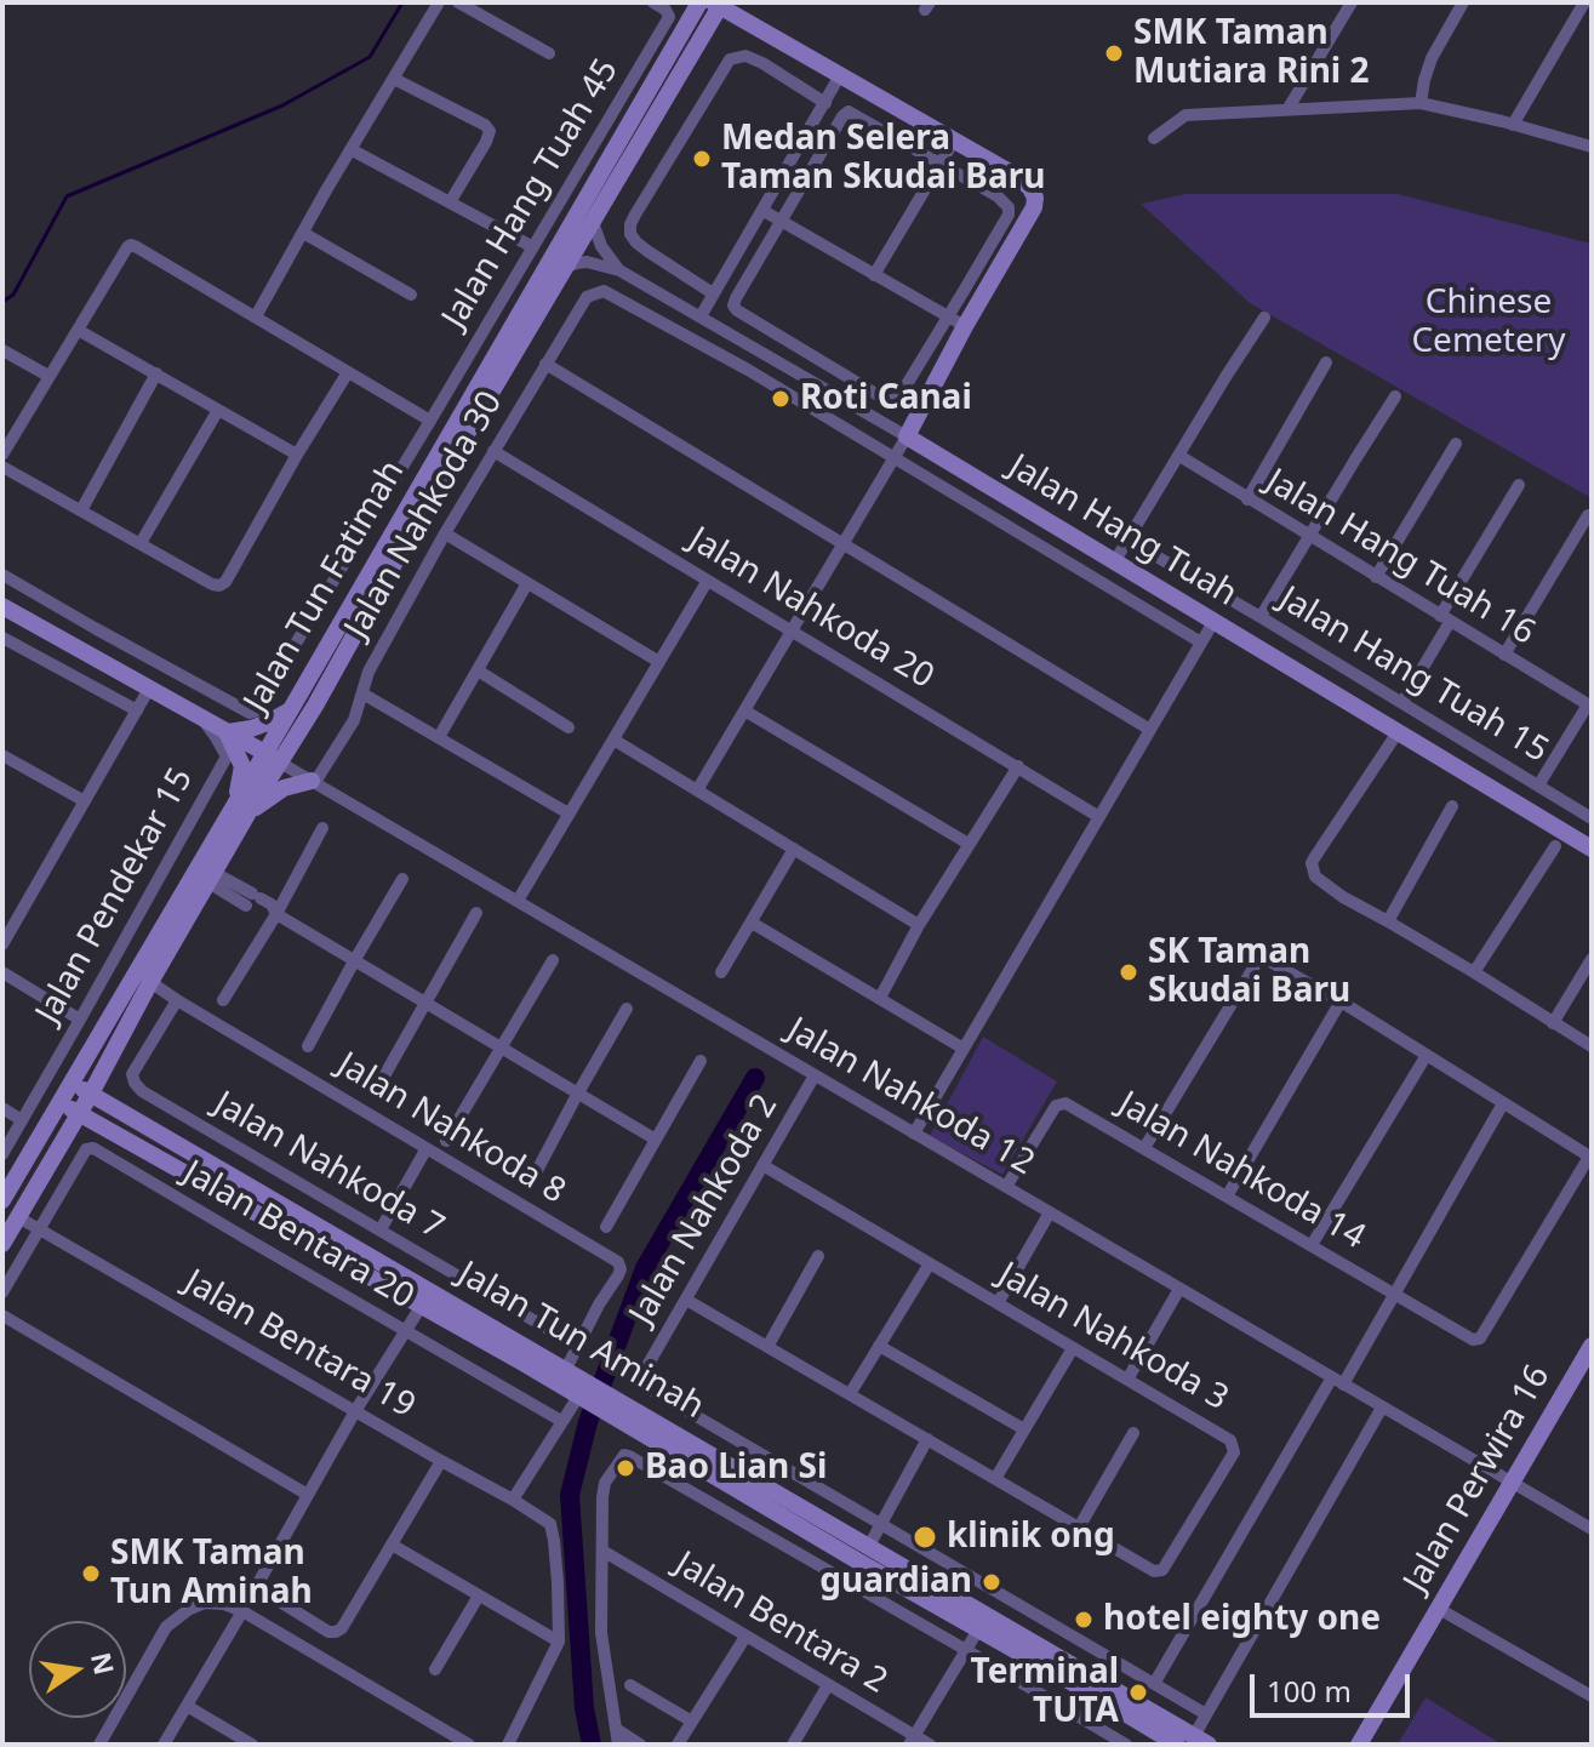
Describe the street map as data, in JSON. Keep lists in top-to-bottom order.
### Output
{
  "streets": {
    "main road": [
      "Jalan Hang Tuah",
      "Jalan Tun Fatimah",
      "Jalan Tun Aminah",
      "Jalan Perwira 16"
    ],
    "street": [
      "Jalan Hang Tuah 45",
      "Jalan Nahkoda 30",
      "Jalan Hang Tuah 16",
      "Jalan Nahkoda 20",
      "Jalan Hang Tuah 15",
      "Jalan Pendekar 15",
      "Jalan Nahkoda 12",
      "Jalan Nahkoda 8",
      "Jalan Nahkoda 7",
      "Jalan Nahkoda 14",
      "Jalan Nahkoda 2",
      "Jalan Bentara 20",
      "Jalan Nahkoda 3",
      "Jalan Bentara 19",
      "Jalan Bentara 2"
    ]
  },
  "crossings": [
    ["Jalan Hang Tuah 45", "Jalan Tun Fatimah"],
    ["Jalan Nahkoda 30", "Jalan Nahkoda 20"],
    ["Jalan Nahkoda 30", "Jalan Nahkoda 12"],
    ["Jalan Hang Tuah", "Jalan Tun Fatimah"],
    ["Jalan Tun Fatimah", "Jalan Nahkoda 12"],
    ["Jalan Tun Fatimah", "Jalan Nahkoda 8"],
    ["Jalan Tun Fatimah", "Jalan Tun Aminah"],
    ["Jalan Tun Fatimah", "Jalan Bentara 19"],
    ["Jalan Nahkoda 12", "Jalan Nahkoda 14"],
    ["Jalan Nahkoda 12", "Jalan Nahkoda 2"],
    ["Jalan Nahkoda 12", "Jalan Perwira 16"],
    ["Jalan Nahkoda 8", "Jalan Nahkoda 7"],
    ["Jalan Nahkoda 8", "Jalan Tun Aminah"],
    ["Jalan Nahkoda 2", "Jalan Nahkoda 3"],
    ["Jalan Bentara 20", "Jalan Bentara 19"]
  ],
  "parks": ["Chinese Cemetery"],
  "places": [
    "SMK Taman Mutiara Rini 2",
    "Medan Selera Taman Skudai Baru",
    "Roti Canai",
    "SK Taman Skudai Baru",
    "Bao Lian Si",
    "klinik ong",
    "SMK Taman Tun Aminah",
    "guardian",
    "hotel eighty one",
    "Terminal TUTA"
  ],
  "scale_bar": "100 m",
  "north": "right"
}
